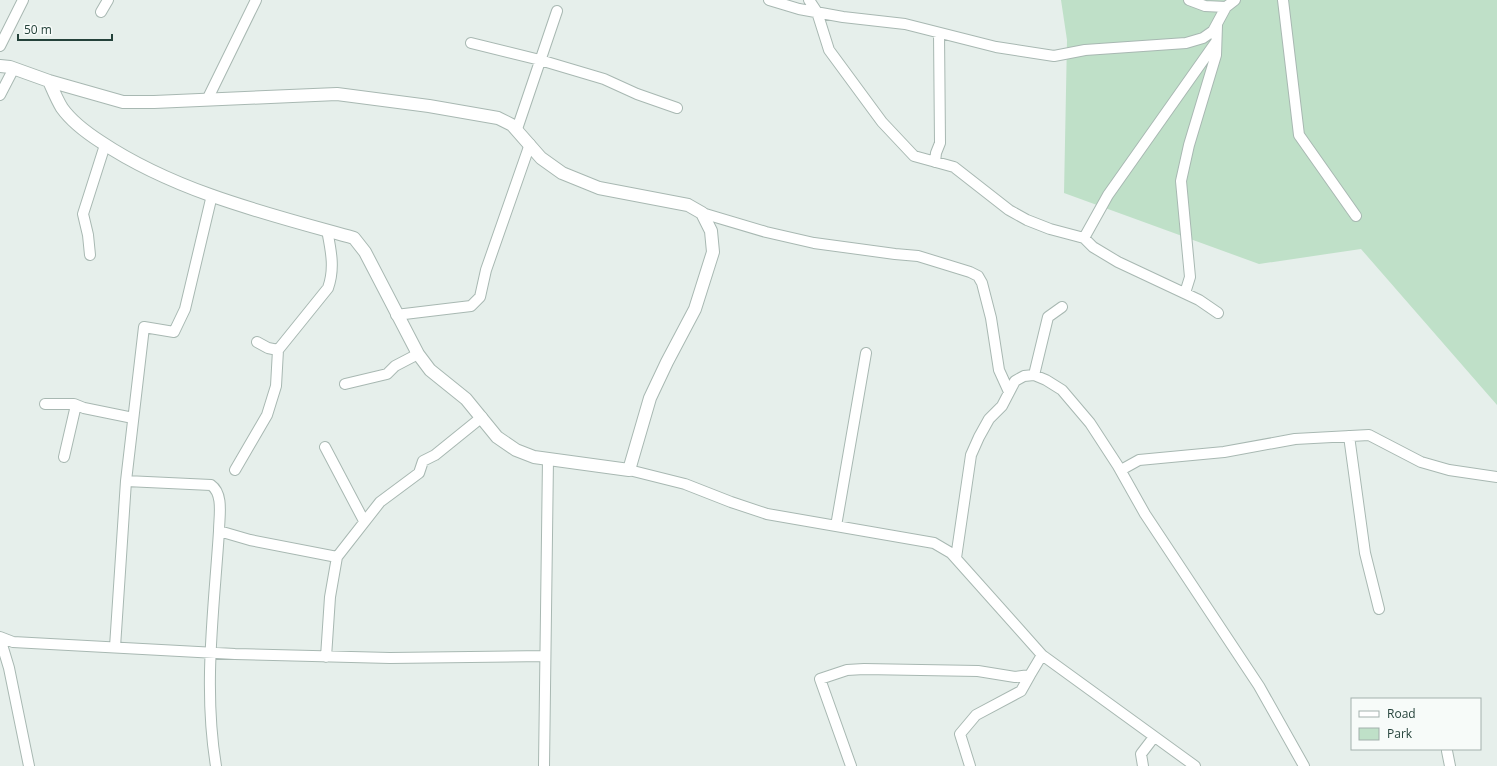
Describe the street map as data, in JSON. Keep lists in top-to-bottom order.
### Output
{
  "legend": ["Road", "Park"],
  "scale_bar": "50 m"
}
